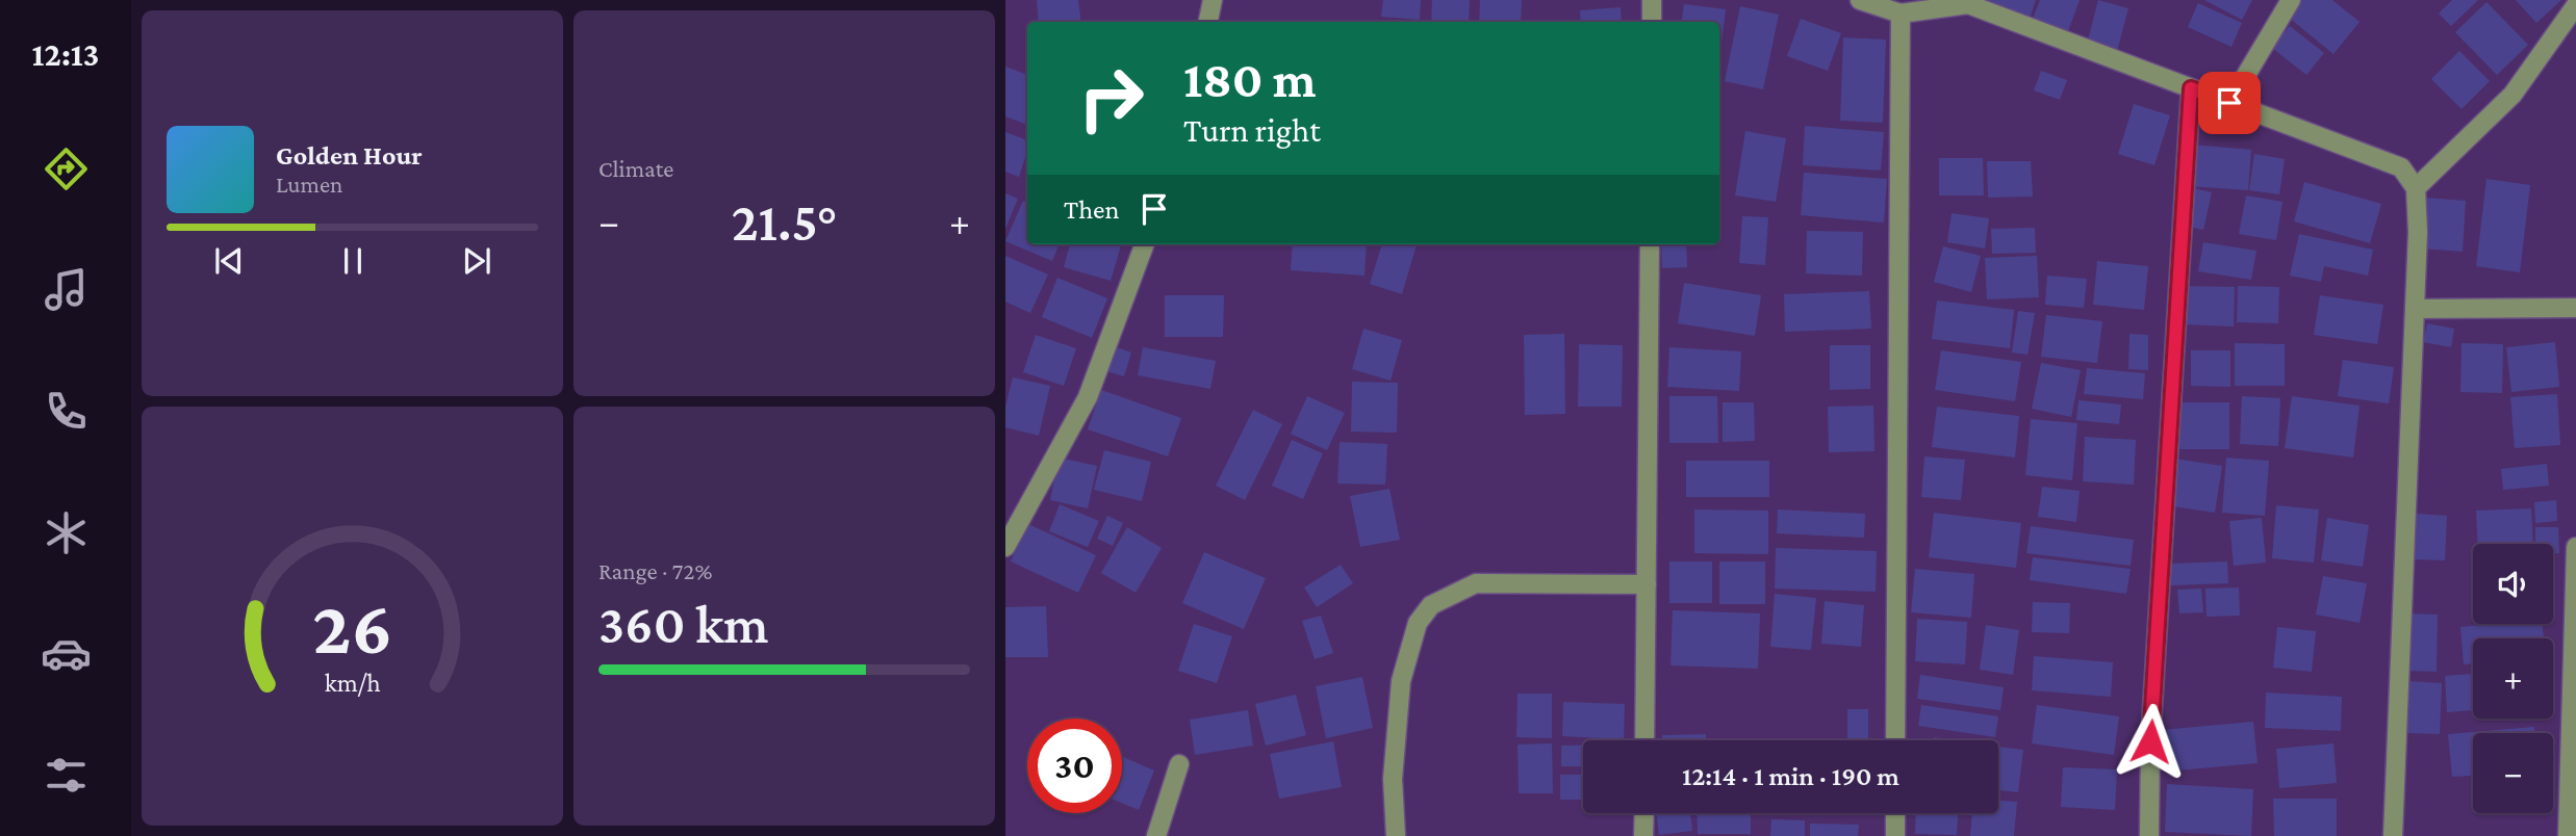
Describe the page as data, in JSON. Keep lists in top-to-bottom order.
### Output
{
  "page": {
    "tabs": "12:13",
    "tile": [
      "Climate",
      ["Range · 72%", "360 km"]
    ],
    "turn": ["180 m", "Turn right"],
    "song": ["Golden Hour", "Lumen"],
    "then": "Then",
    "heat": ["−", "21.5°", "+"],
    "map_buttons": ["+", "−"],
    "limit": "30",
    "trip": "12:14 · 1 min · 190 m",
    "gauge": ["26", "km/h"]
  }
}
